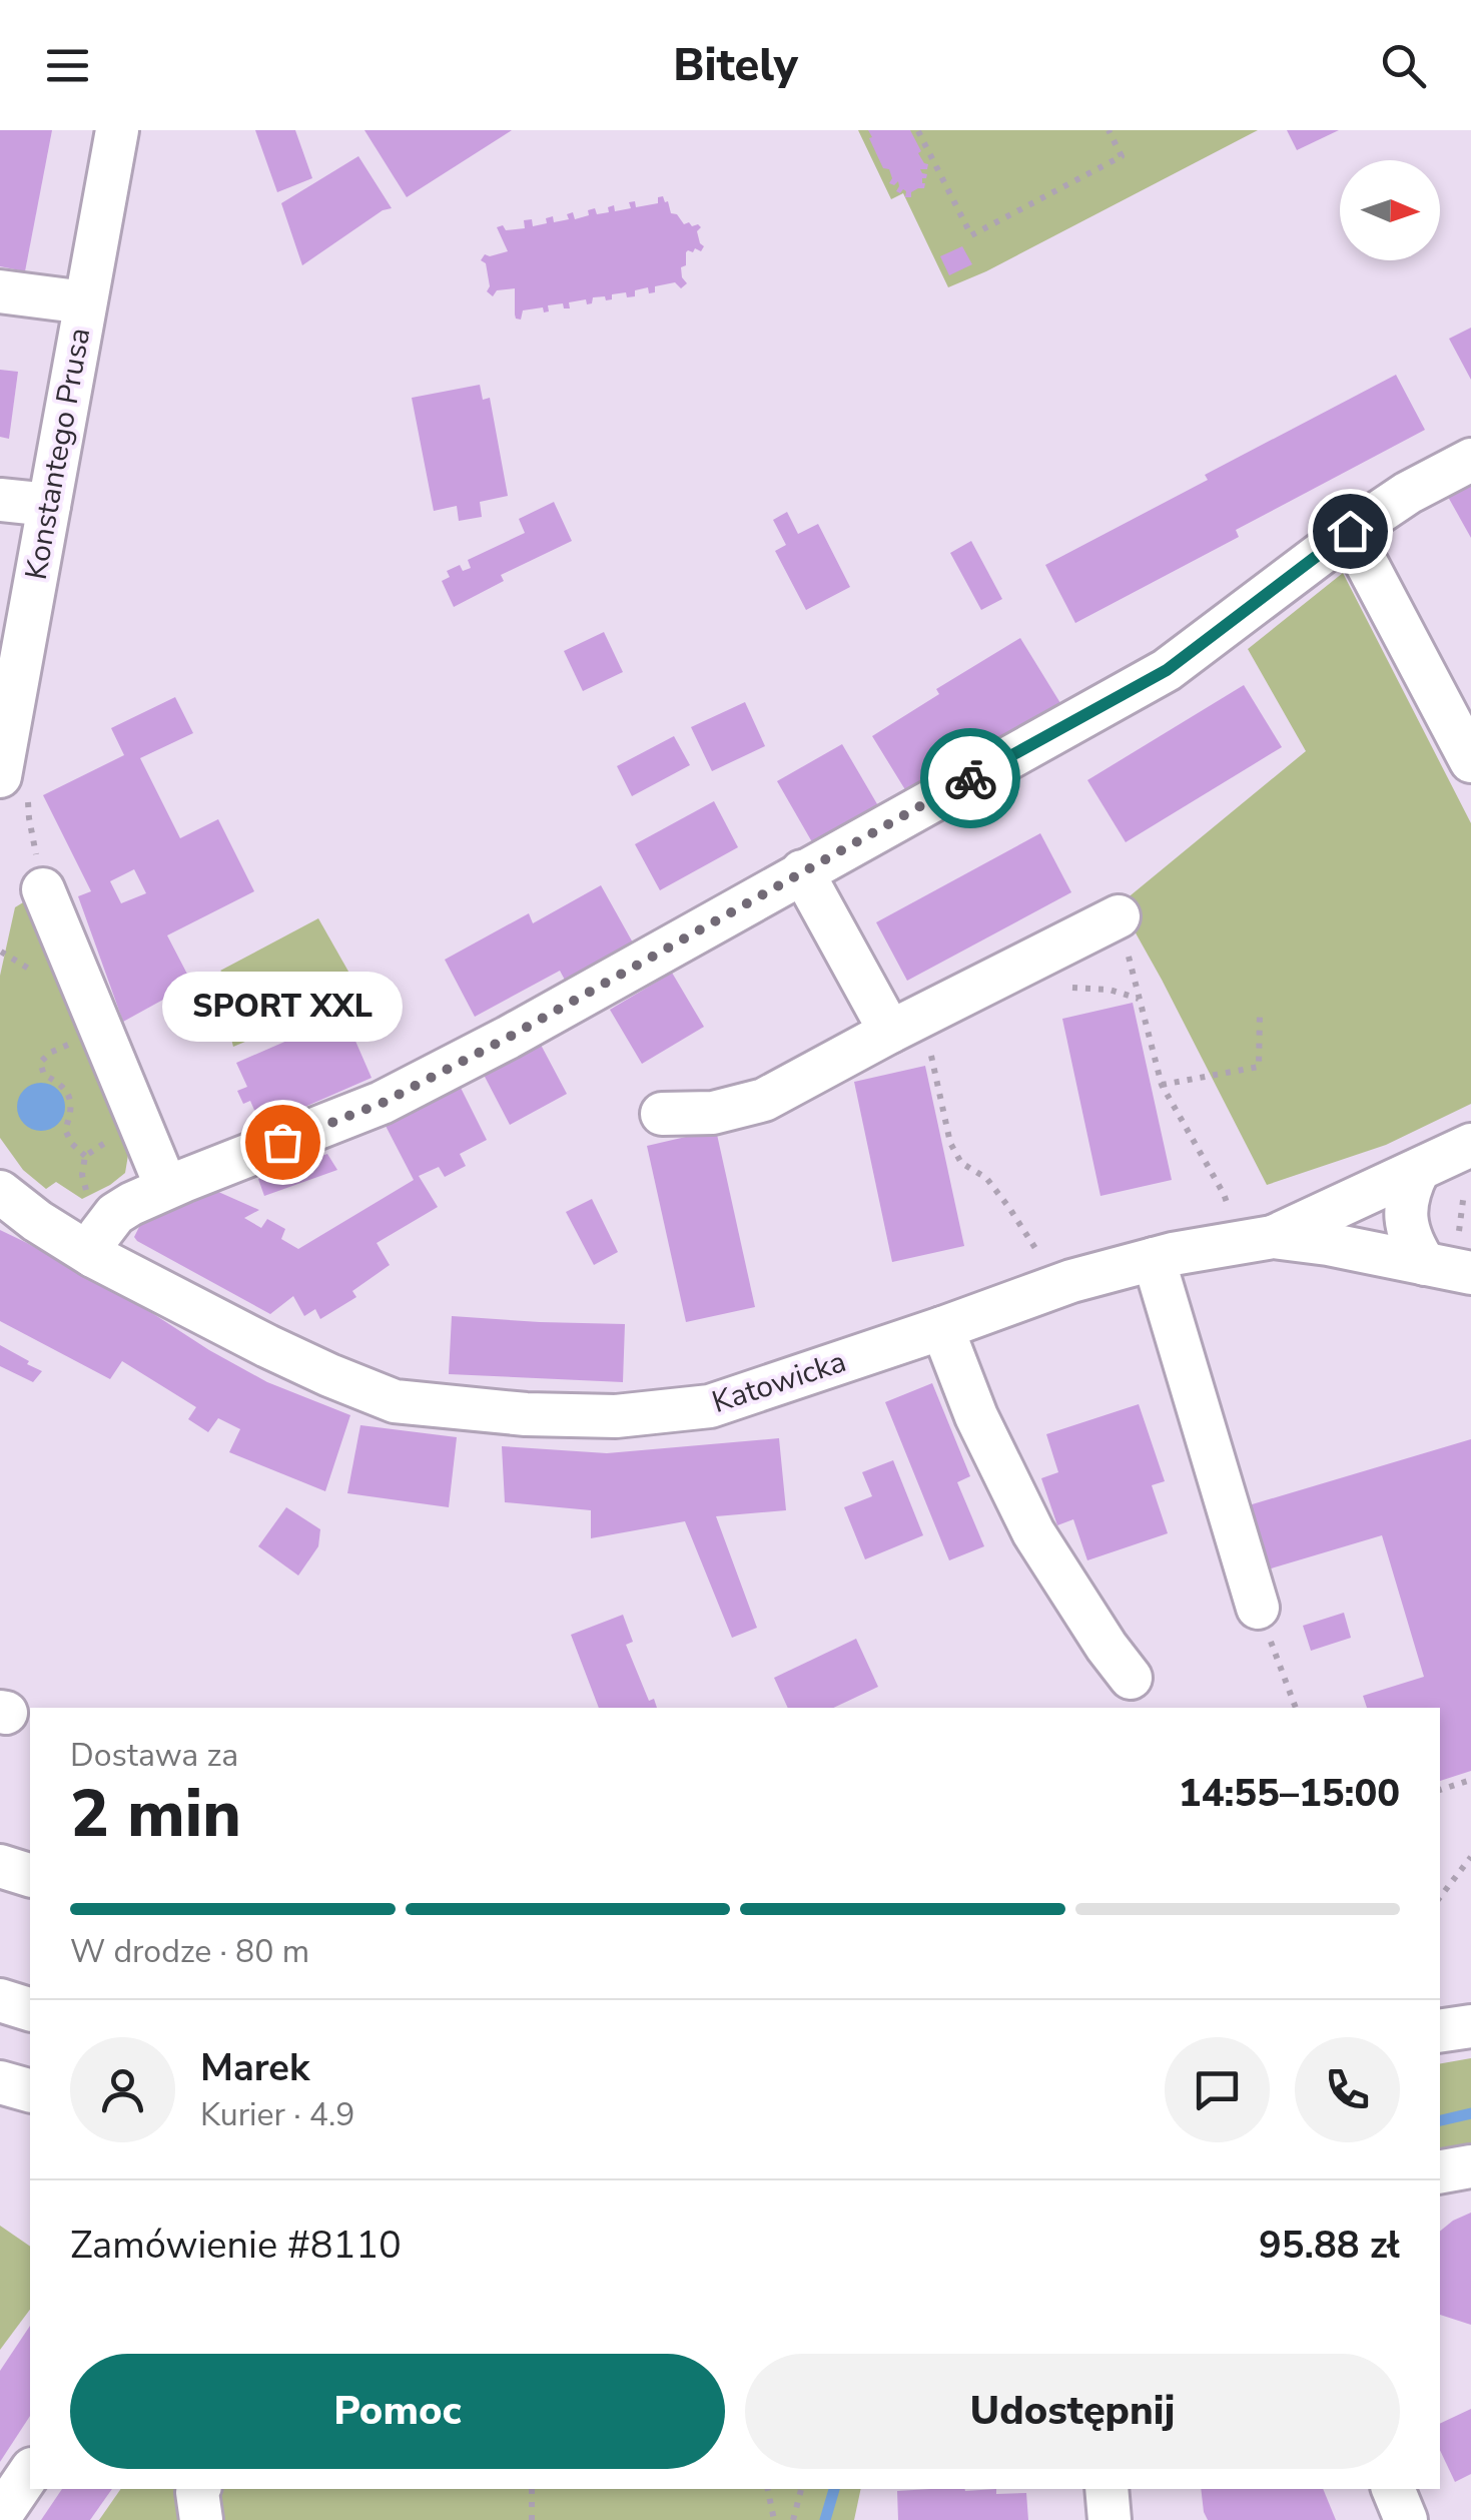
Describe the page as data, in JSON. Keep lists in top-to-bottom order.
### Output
{
  "streets": {
    "street": ["Konstantego Prusa", "Katowicka"]
  },
  "places": ["SPORT XXL"],
  "north": "right",
  "page": {
    "header": "Bitely",
    "bubble": "SPORT XXL",
    "heading": ["2 min", "Dostawa za", "14:55–15:00"],
    "panel": [
      "Marek",
      "Kurier · 4.9",
      "Zamówienie #8110",
      "95.88 zł"
    ],
    "bar": "W drodze · 80 m",
    "buttons": ["Pomoc", "Udostępnij"]
  }
}
